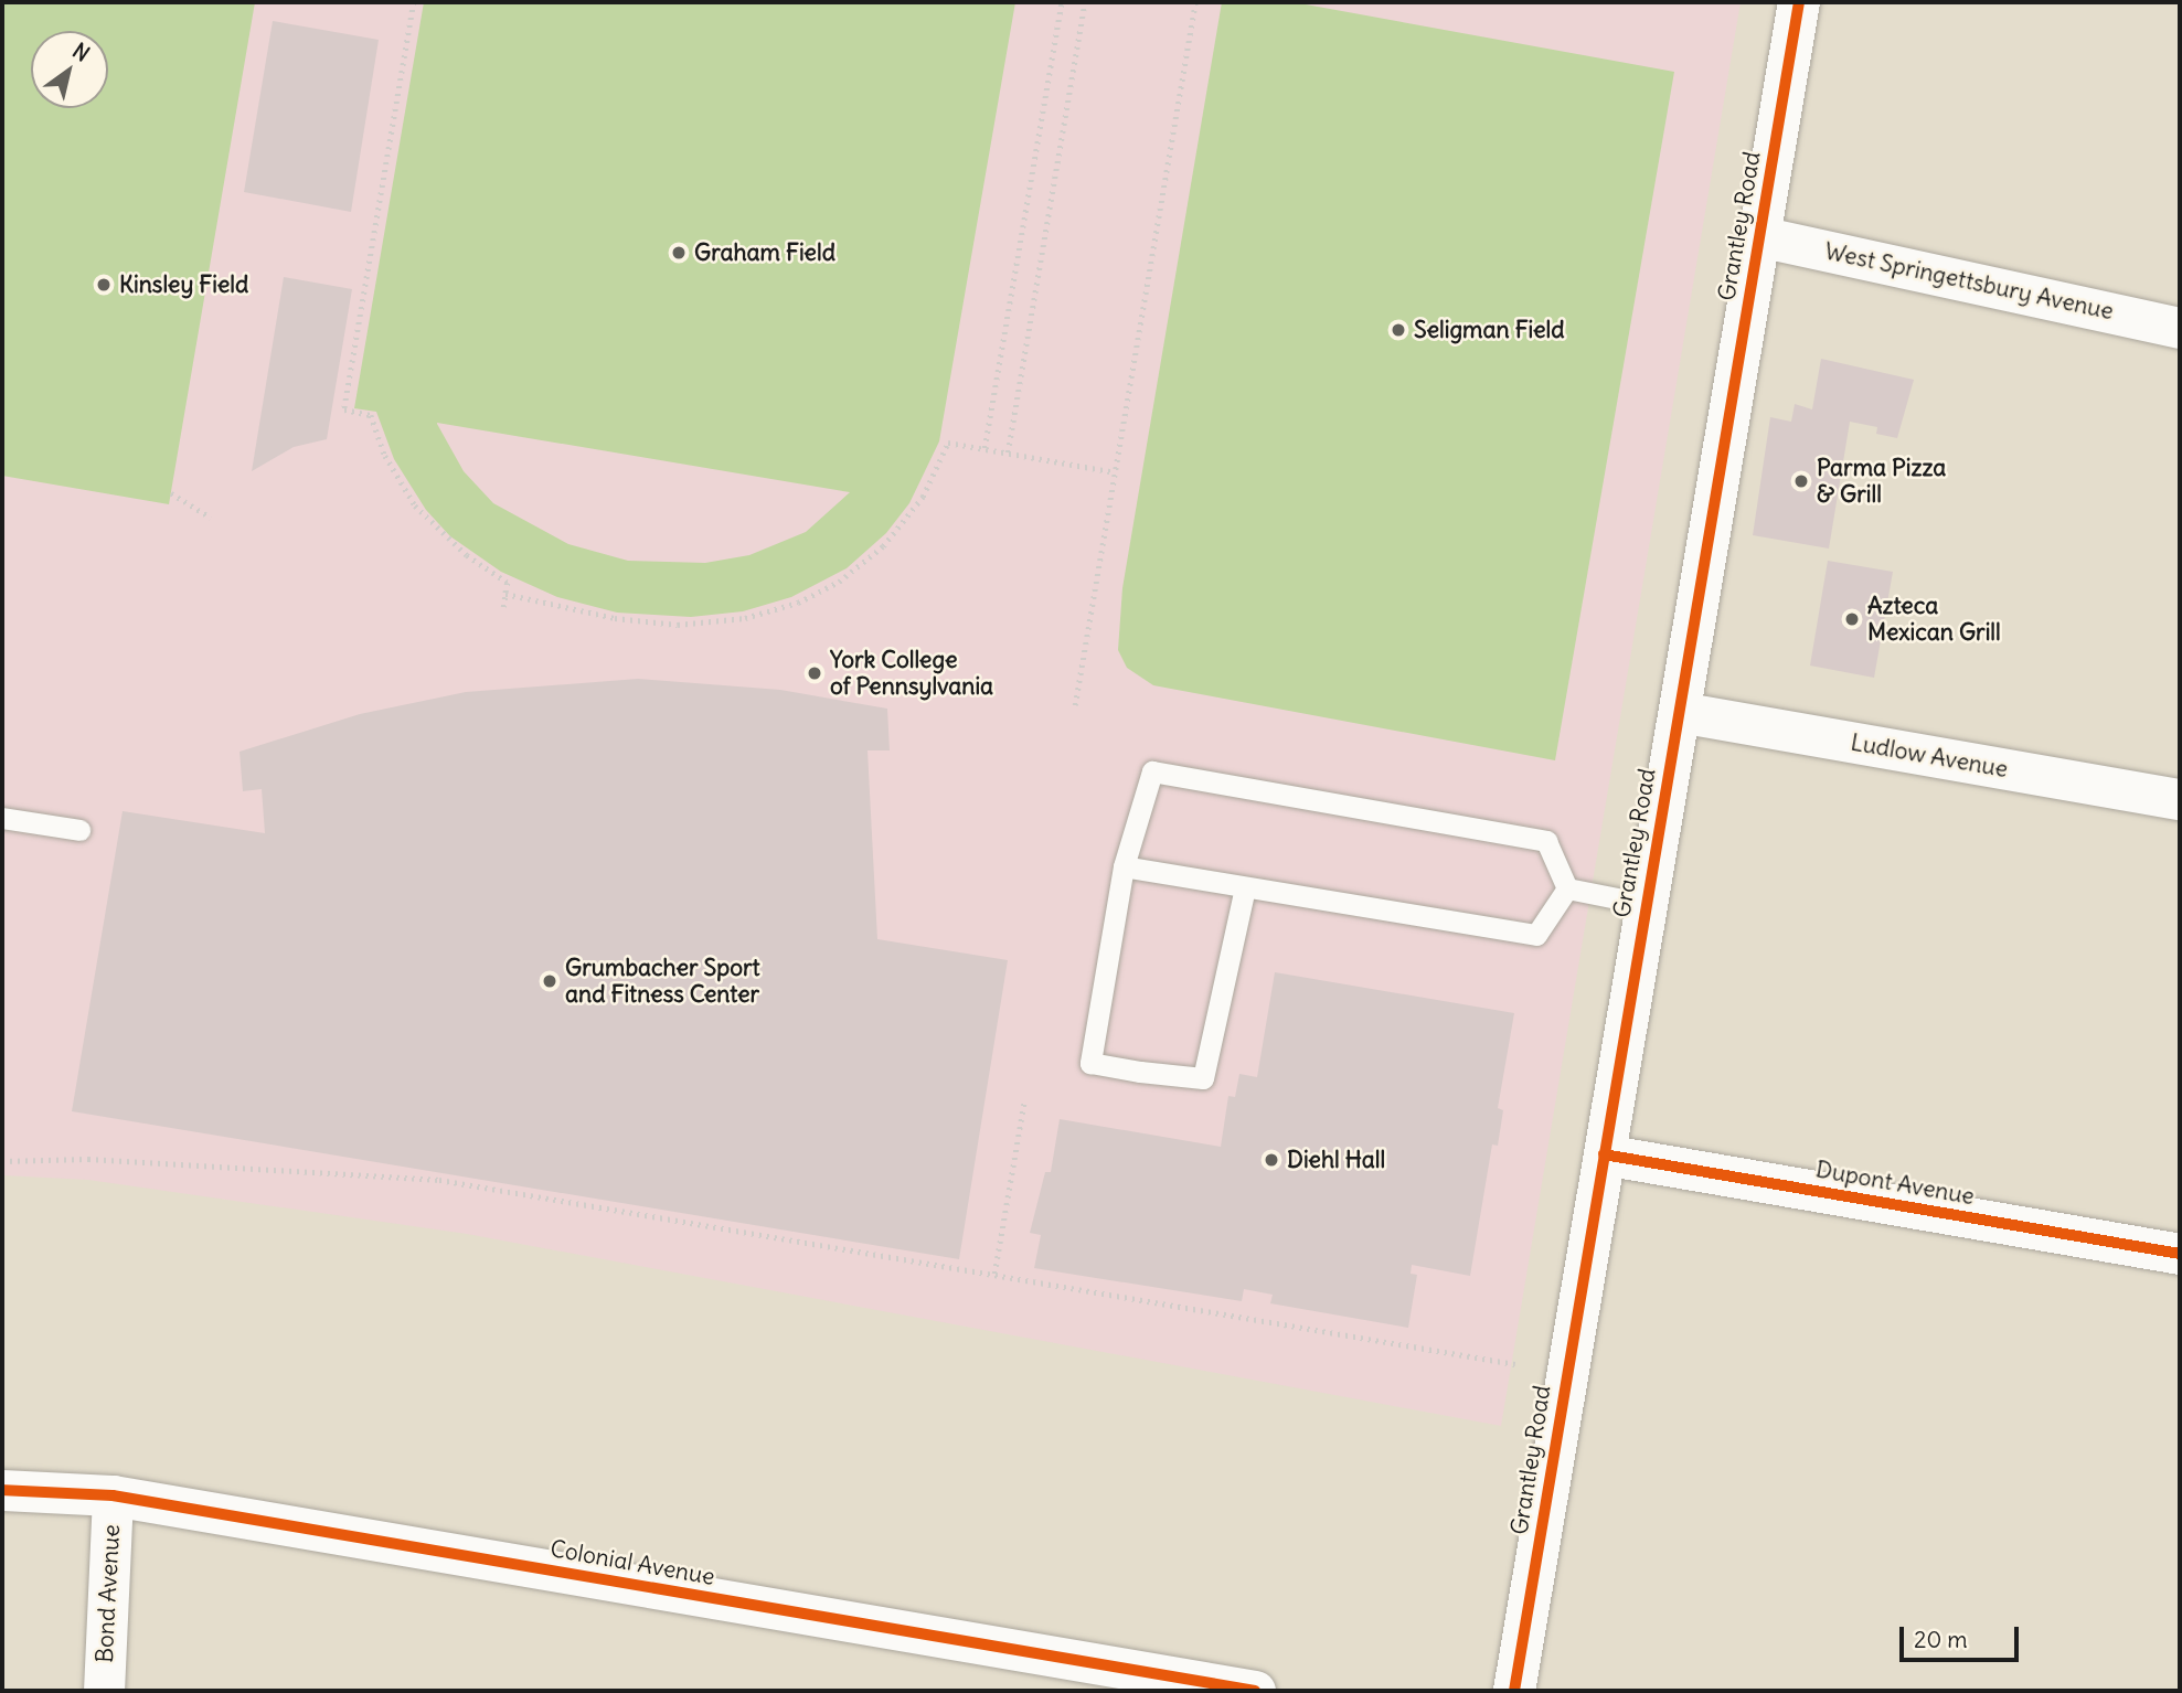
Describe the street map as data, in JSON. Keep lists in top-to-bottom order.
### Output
{
  "streets": {
    "street": [
      "Grantley Road",
      "West Springettsbury Avenue",
      "Ludlow Avenue",
      "Dupont Avenue",
      "Colonial Avenue",
      "Bond Avenue"
    ]
  },
  "crossings": [
    ["Grantley Road", "West Springettsbury Avenue"],
    ["Grantley Road", "Ludlow Avenue"],
    ["Grantley Road", "Dupont Avenue"],
    ["Colonial Avenue", "Bond Avenue"]
  ],
  "places": [
    "Graham Field",
    "Kinsley Field",
    "Seligman Field",
    "Parma Pizza & Grill",
    "Azteca Mexican Grill",
    "York College of Pennsylvania",
    "Grumbacher Sport and Fitness Center",
    "Diehl Hall"
  ],
  "scale_bar": "20 m",
  "north": "top right"
}
